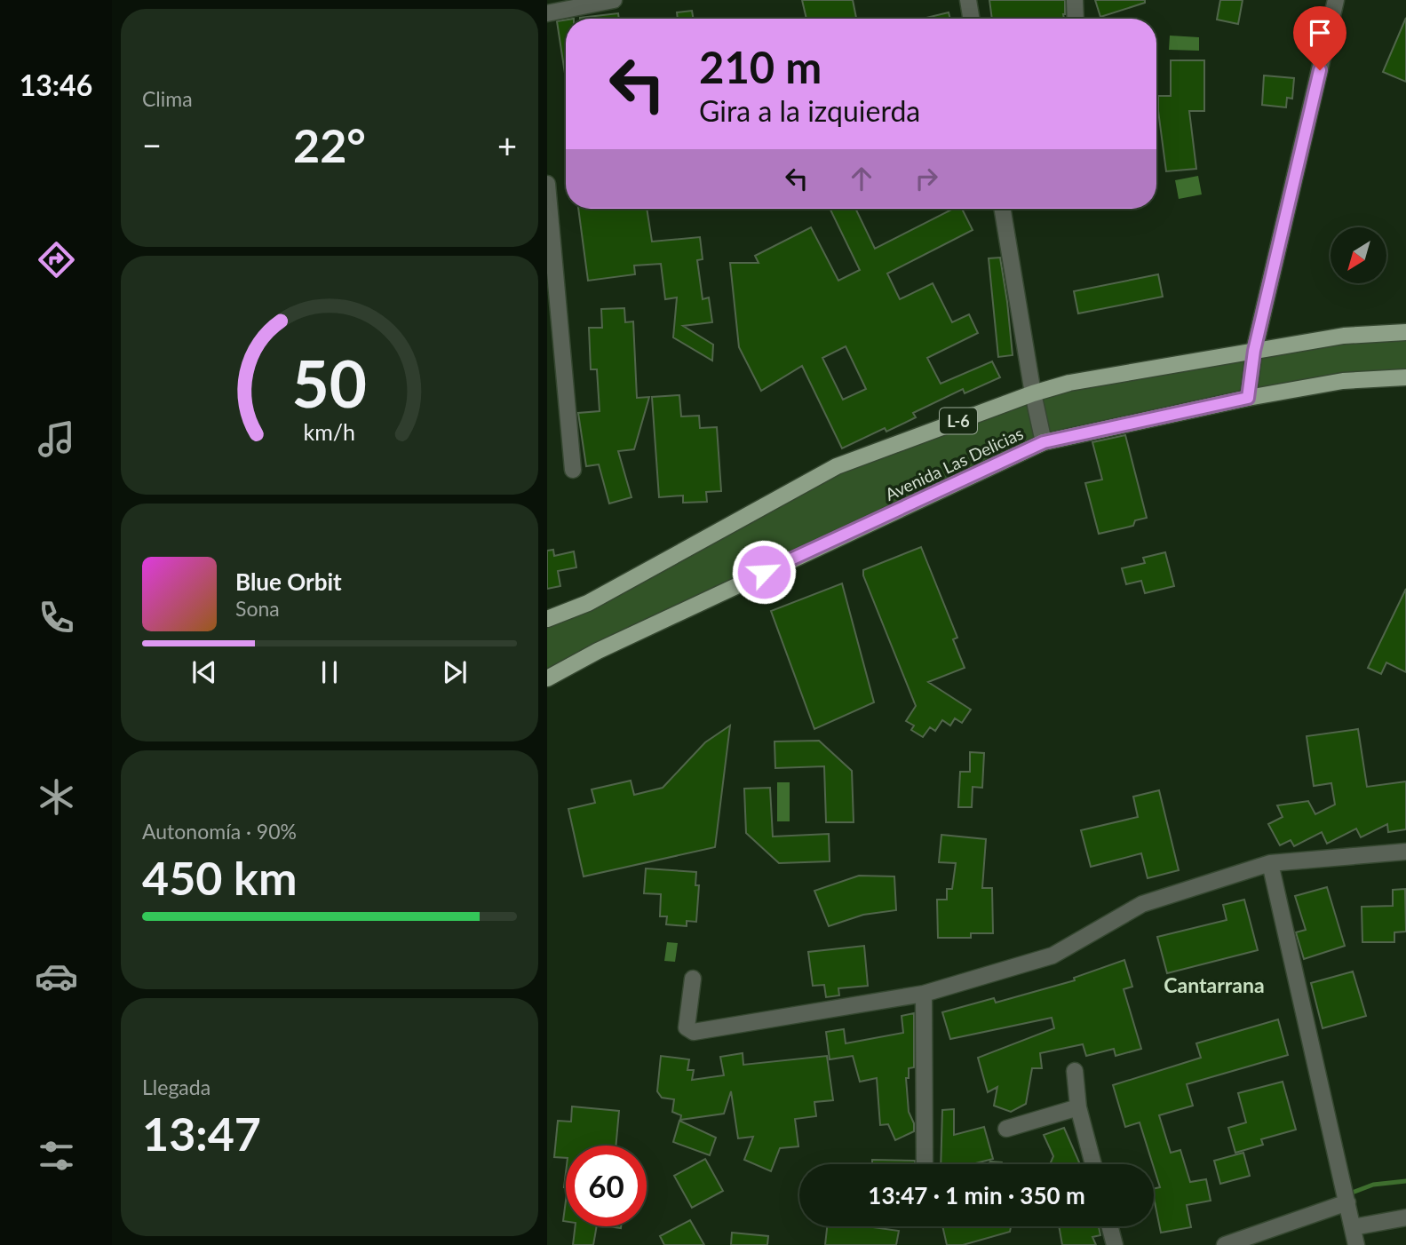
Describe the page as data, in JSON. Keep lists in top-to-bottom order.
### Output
{
  "streets": {
    "main road": ["L-6", "Avenida Las Delicias"]
  },
  "districts": ["Cantarrana"],
  "north": "bottom left",
  "page": {
    "tabs": "13:46",
    "tile": [
      "Clima",
      ["Autonomía · 90%", "450 km"],
      ["Llegada", "13:47"]
    ],
    "turn": ["210 m", "Gira a la izquierda"],
    "heat": ["−", "22°", "+"],
    "song": ["Blue Orbit", "Sona"],
    "limit": "60",
    "trip": "13:47 · 1 min · 350 m",
    "gauge": ["50", "km/h"]
  }
}
